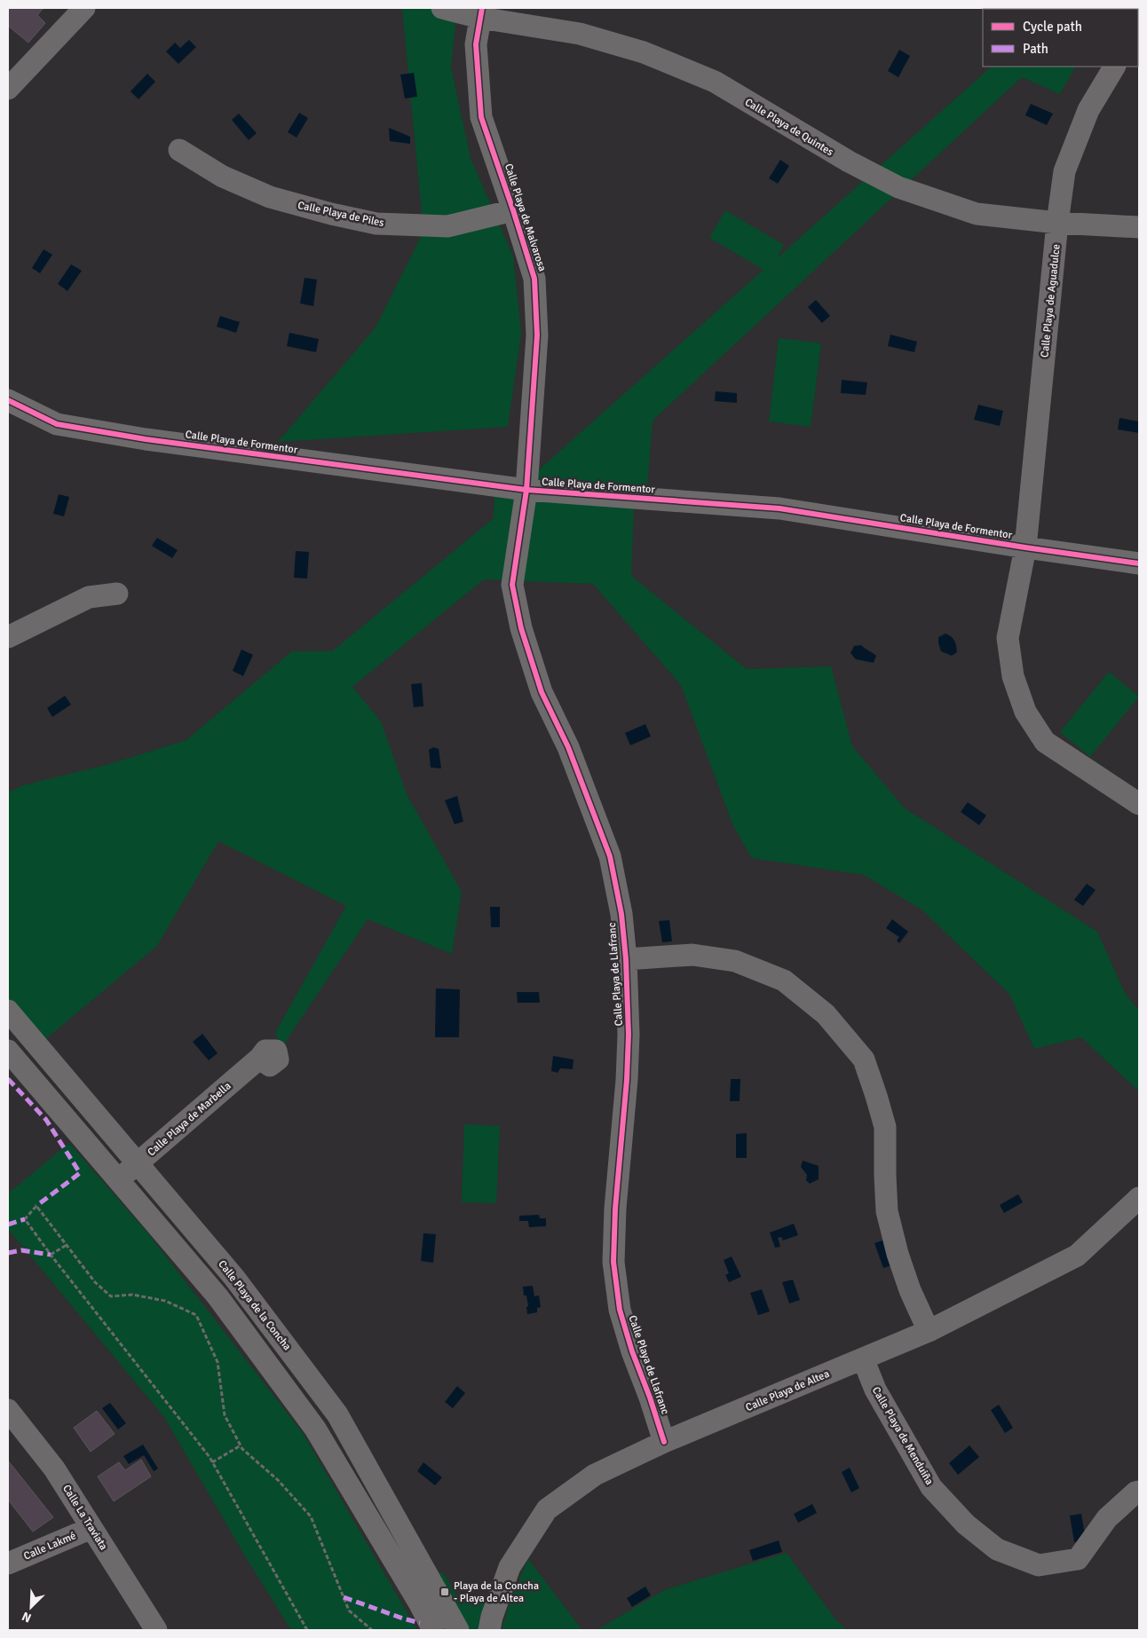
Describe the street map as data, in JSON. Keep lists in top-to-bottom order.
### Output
{
  "streets": {
    "street": [
      "Calle Playa de Quintes",
      "Calle Playa de Piles",
      "Calle Playa de Malvarosa",
      "Calle Playa de Aguadulce",
      "Calle Playa de Formentor",
      "Calle Playa de Llafranc",
      "Calle Playa de Marbella",
      "Calle Playa de la Concha",
      "Calle Playa de Altea",
      "Calle Playa de Menduiña",
      "Calle La Traviata",
      "Calle Lakmé"
    ]
  },
  "crossings": [
    ["Calle Playa de Quintes", "Calle Playa de Malvarosa"],
    ["Calle Playa de Quintes", "Calle Playa de Aguadulce"],
    ["Calle Playa de Piles", "Calle Playa de Malvarosa"],
    ["Calle Playa de Malvarosa", "Calle Playa de Formentor"],
    ["Calle Playa de Malvarosa", "Calle Playa de Llafranc"],
    ["Calle Playa de Aguadulce", "Calle Playa de Formentor"],
    ["Calle Playa de Formentor", "Calle Playa de Llafranc"],
    ["Calle Playa de Llafranc", "Calle Playa de Altea"],
    ["Calle Playa de Marbella", "Calle Playa de la Concha"],
    ["Calle Playa de Altea", "Calle Playa de Menduiña"],
    ["Calle La Traviata", "Calle Lakmé"]
  ],
  "places": {
    "transit": ["Playa de la Concha - Playa de Altea"]
  },
  "legend": ["Cycle path", "Path"],
  "north": "bottom left"
}
